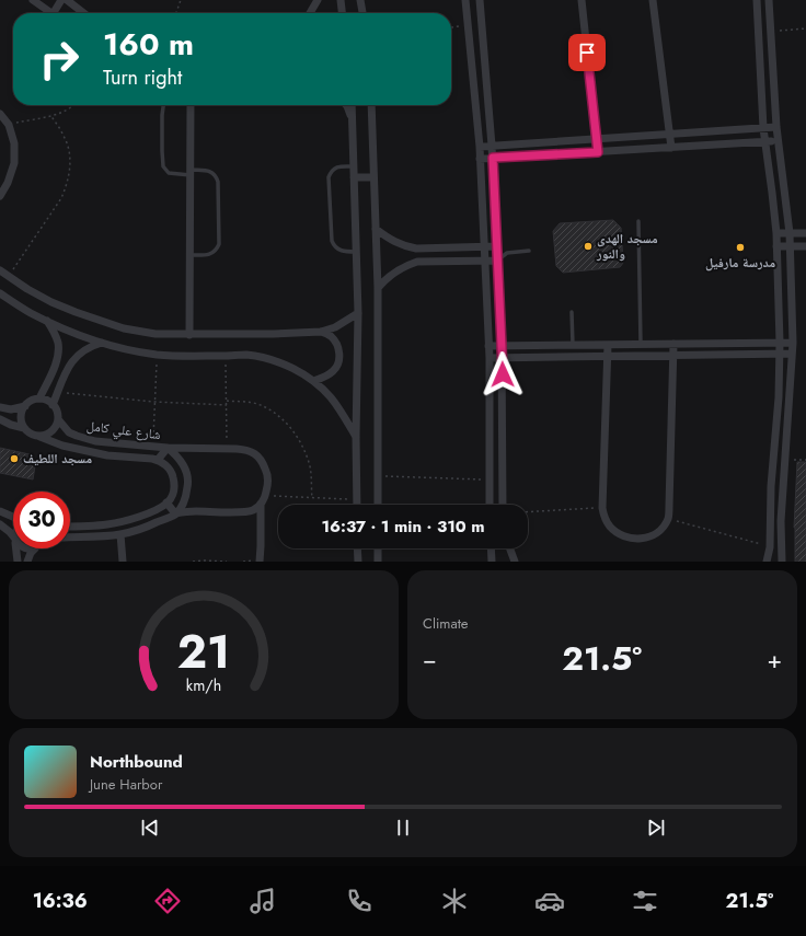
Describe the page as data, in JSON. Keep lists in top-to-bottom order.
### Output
{
  "streets": {
    "street": ["شارع علي كامل"]
  },
  "places": ["مسجد الهدى والنور", "مدرسة مارفيل", "مسجد اللطيف"],
  "page": {
    "turn": ["160 m", "Turn right"],
    "limit": "30",
    "trip": "16:37 · 1 min · 310 m",
    "tile": "Climate",
    "heat": ["−", "21.5°", "+"],
    "song": ["Northbound", "June Harbor"],
    "tabs": ["16:36", "21.5°"],
    "gauge": ["21", "km/h"]
  }
}
